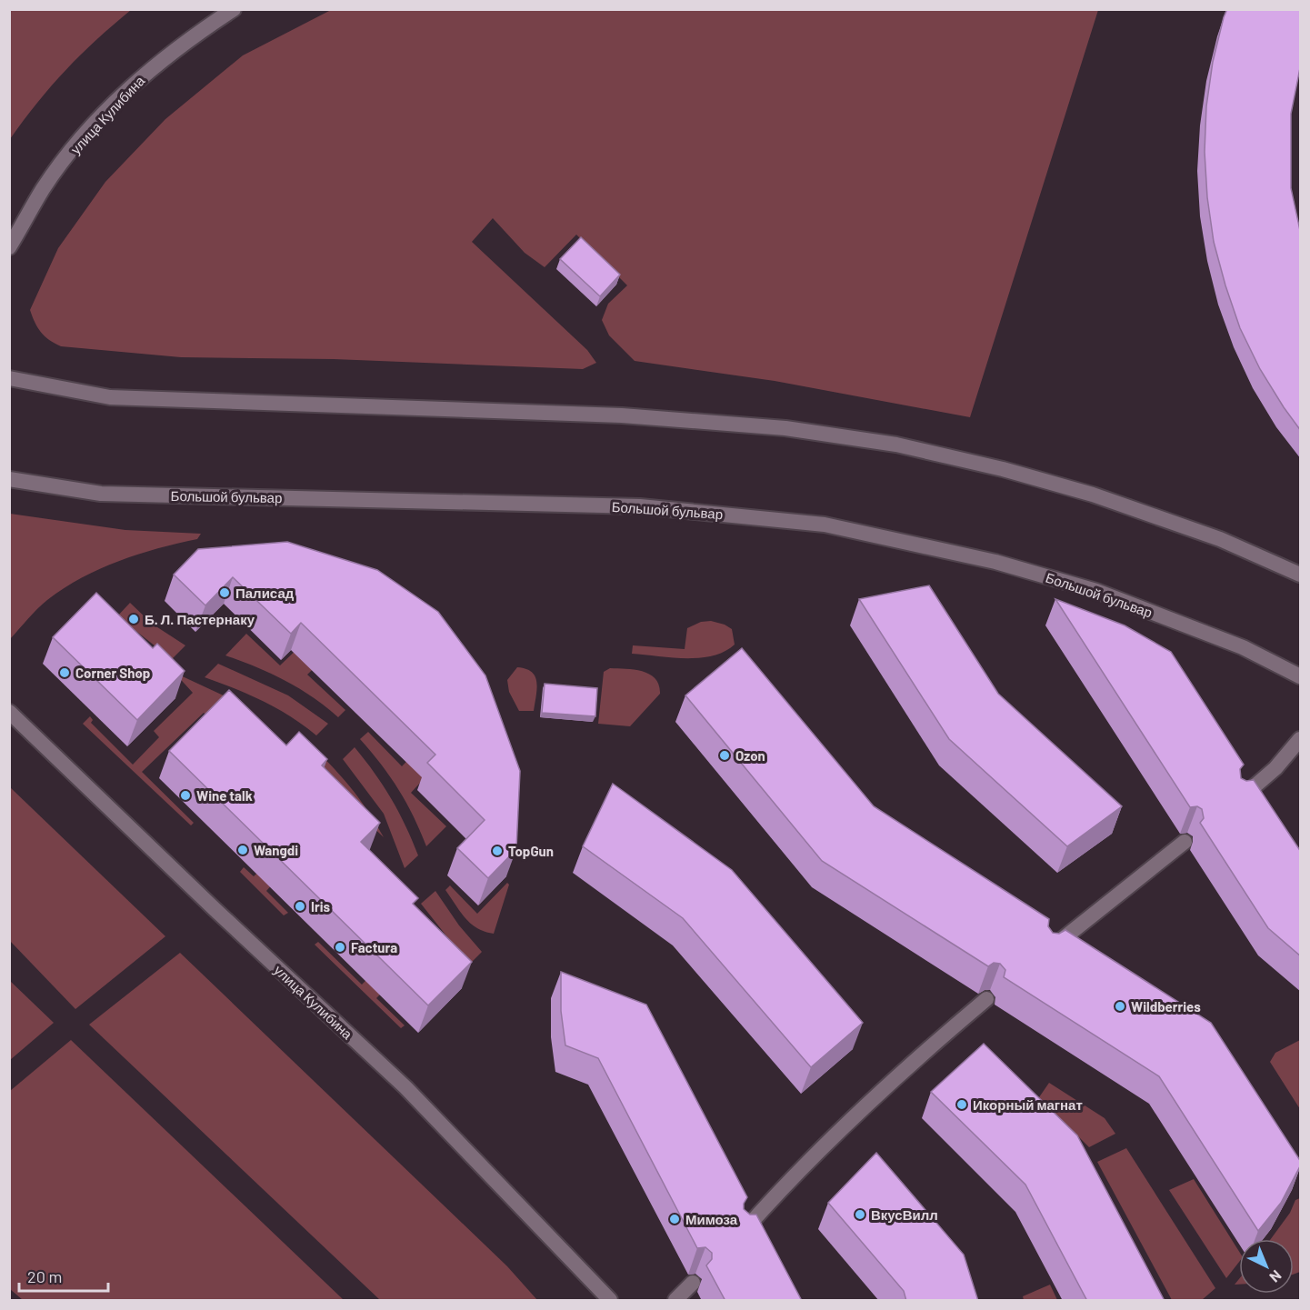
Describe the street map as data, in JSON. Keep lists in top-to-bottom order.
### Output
{
  "streets": {
    "street": ["улица Кулибина", "Большой бульвар"]
  },
  "places": [
    "Палисад",
    "Б. Л. Пастернаку",
    "Corner Shop",
    "Ozon",
    "Wine talk",
    "Wangdi",
    "TopGun",
    "Iris",
    "Factura",
    "Wildberries",
    "Икорный магнат",
    "ВкусВилл",
    "Мимоза"
  ],
  "scale_bar": "20 m",
  "north": "bottom right"
}
